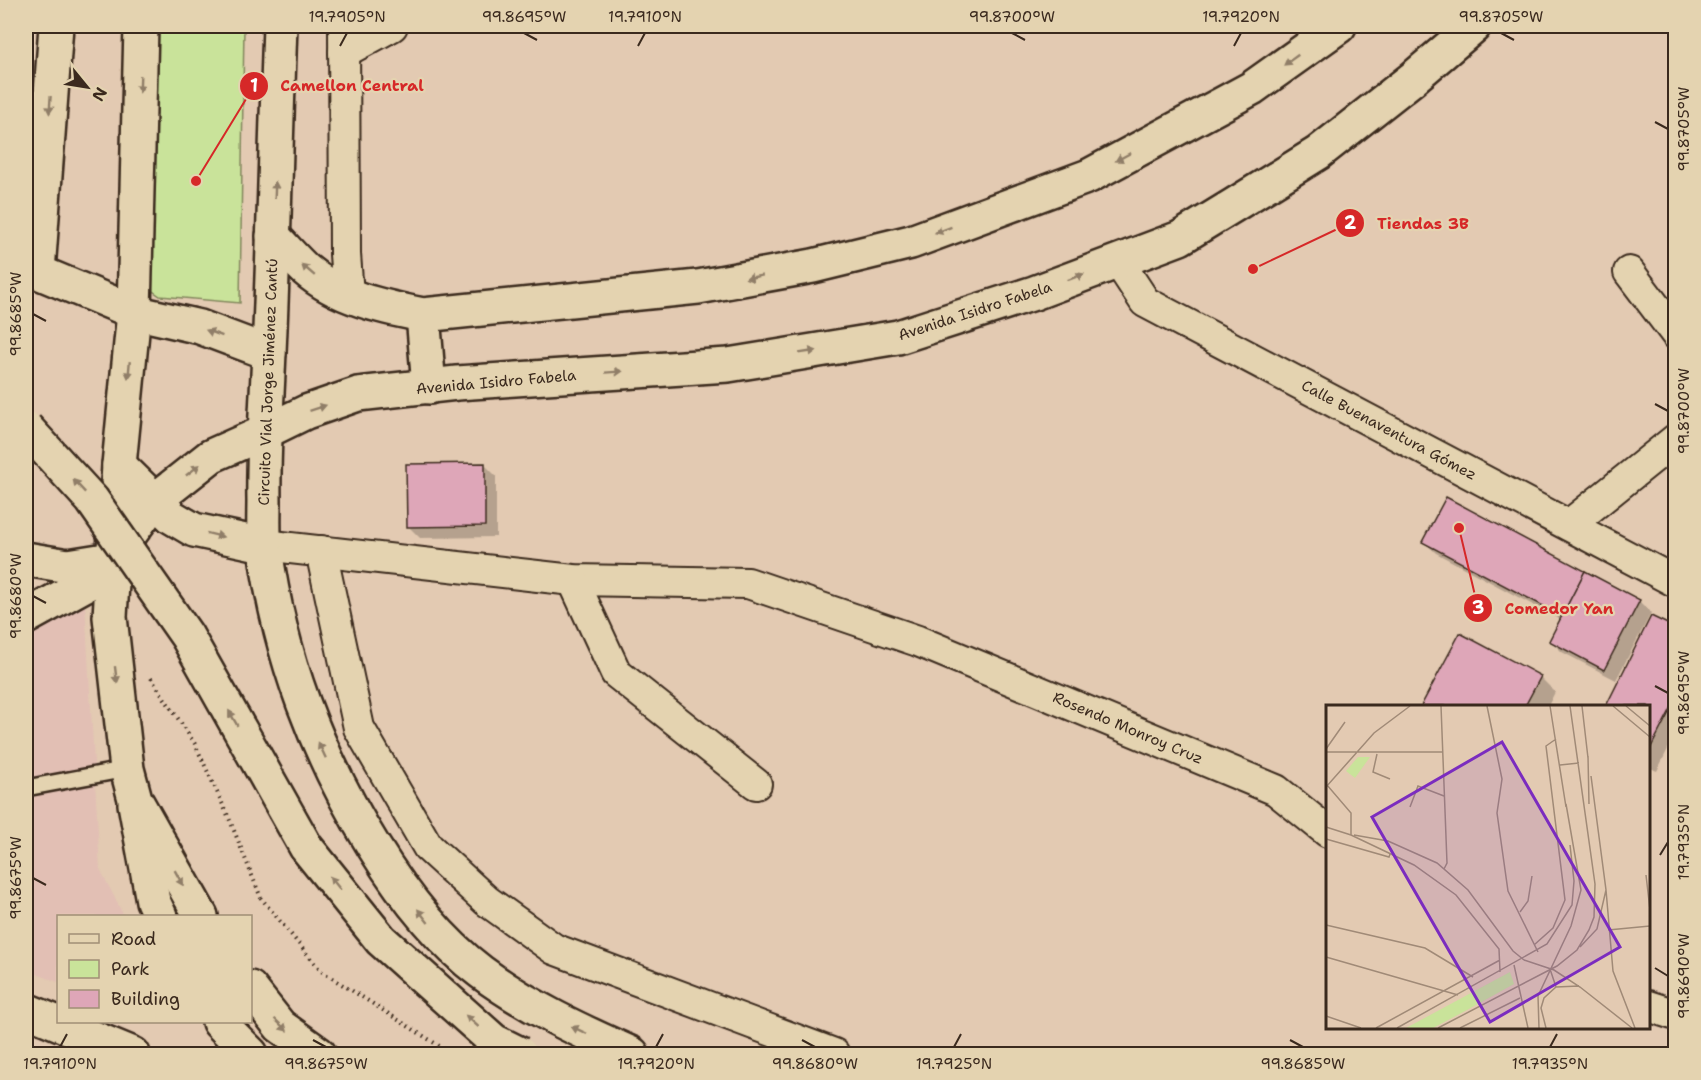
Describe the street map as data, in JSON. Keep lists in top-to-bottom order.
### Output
{
  "streets": {
    "main road": ["Avenida Isidro Fabela", "Circuito Vial Jorge Jiménez Cantú"],
    "street": ["Calle Buenaventura Gómez", "Rosendo Monroy Cruz"]
  },
  "crossings": [
    ["Avenida Isidro Fabela", "Circuito Vial Jorge Jiménez Cantú"],
    ["Avenida Isidro Fabela", "Calle Buenaventura Gómez"],
    ["Circuito Vial Jorge Jiménez Cantú", "Rosendo Monroy Cruz"]
  ],
  "places": ["Camellon Central", "Tiendas 3B", "Comedor Yan"],
  "legend": ["Road", "Park", "Building"],
  "north": "bottom right",
  "coordinates": [
    "19.7905°N",
    "99.8695°W",
    "19.7910°N",
    "99.8700°W",
    "19.7920°N",
    "99.8705°W",
    "99.8685°W",
    "99.8680°W",
    "19.7935°N",
    "99.8675°W",
    "99.8690°W",
    "19.7925°N"
  ]
}
